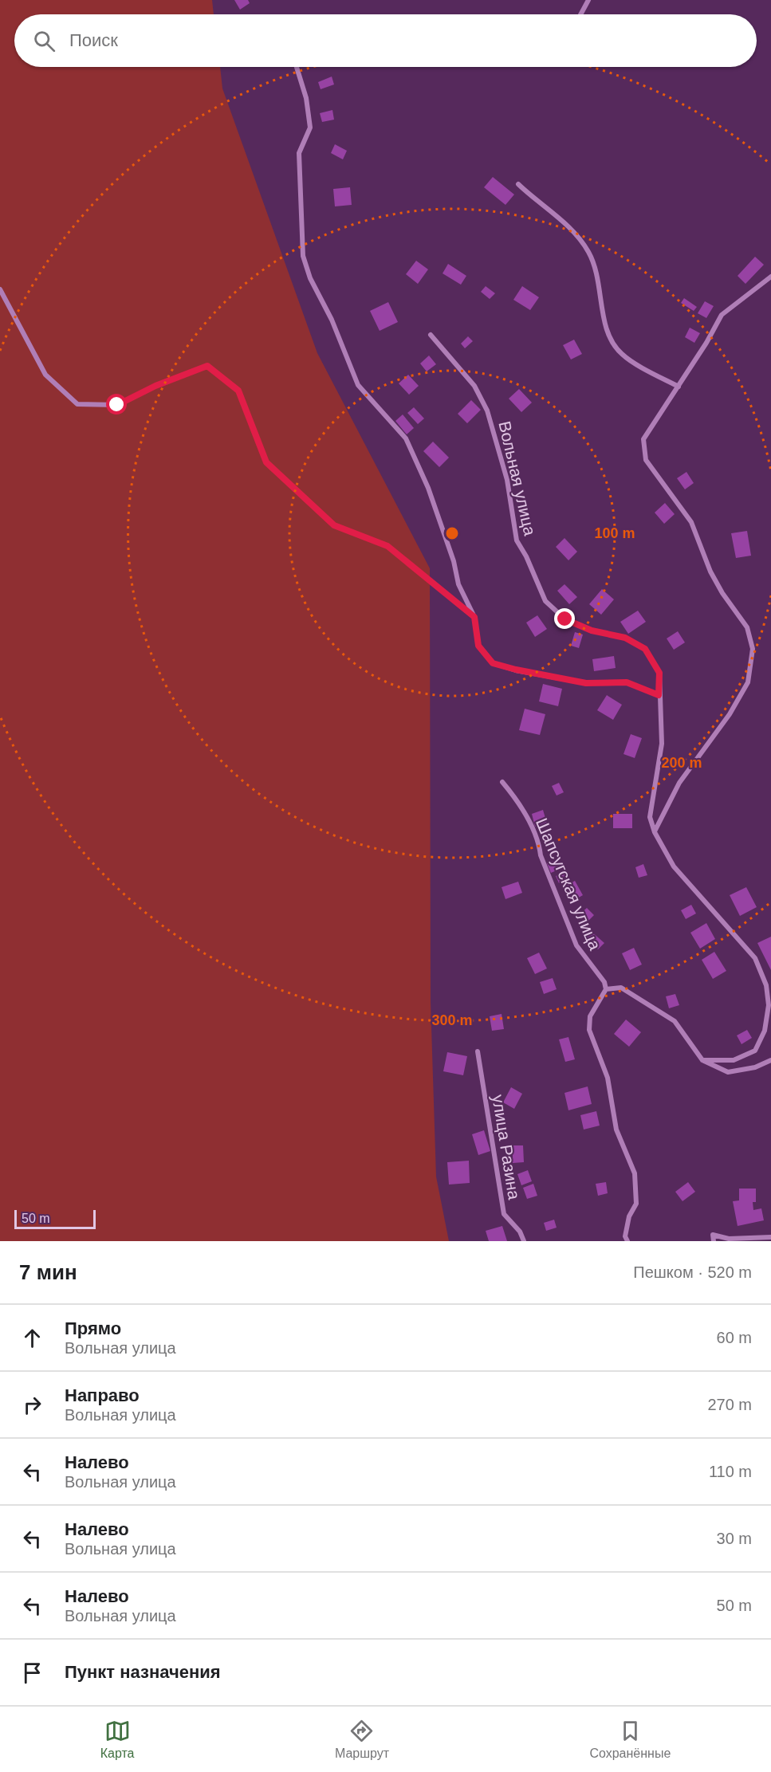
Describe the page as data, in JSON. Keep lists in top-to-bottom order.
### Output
{
  "streets": {
    "street": ["Вольная улица", "Шапсугская улица", "улица Разина"]
  },
  "scale_bar": "50 m",
  "page": {
    "search": "Поиск",
    "scale": "50 m",
    "heading": ["7 мин", "Пешком · 520 m"],
    "list": [
      ["Прямо", "Вольная улица", "60 m"],
      ["Направо", "Вольная улица", "270 m"],
      ["Налево", "Вольная улица", "110 m"],
      ["Налево", "Вольная улица", "30 m"],
      ["Налево", "Вольная улица", "50 m"],
      "Пункт назначения"
    ],
    "nav": ["Карта", "Маршрут", "Сохранённые"]
  },
  "rings": ["100 m", "200 m", "300 m"]
}
